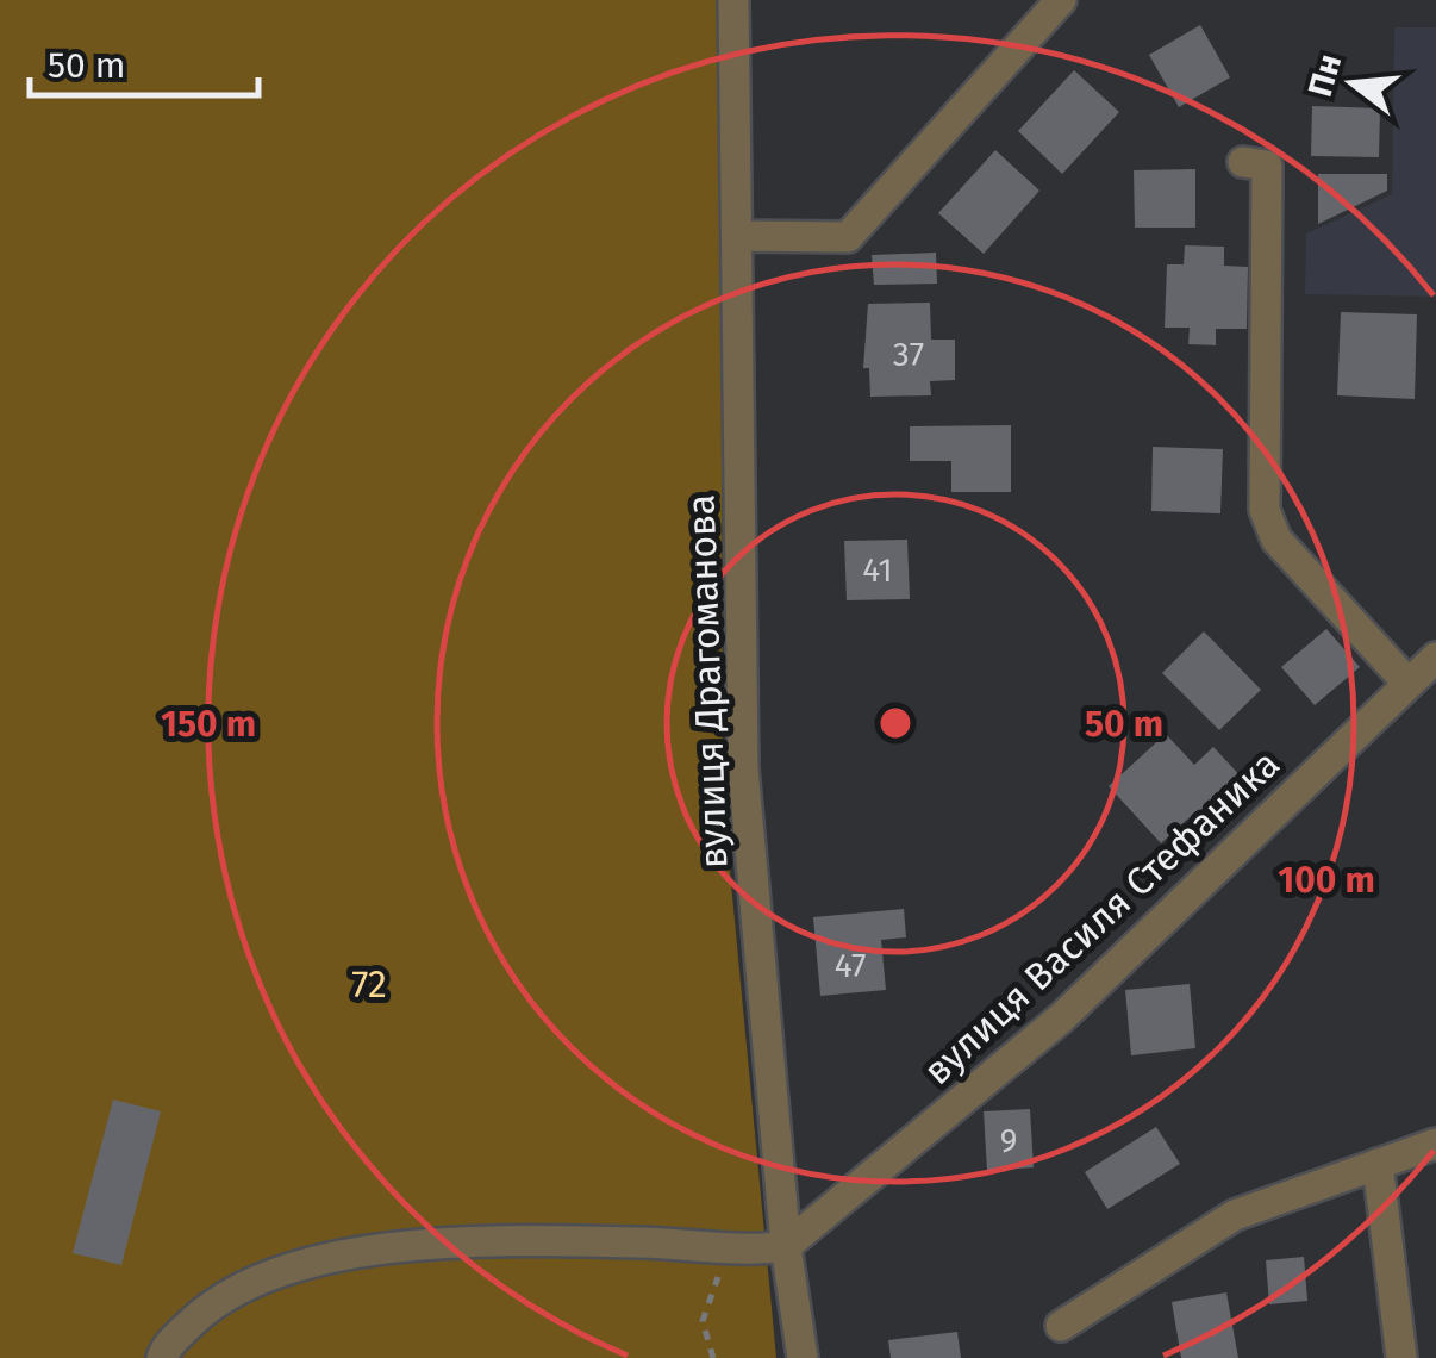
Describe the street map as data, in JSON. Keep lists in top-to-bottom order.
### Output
{
  "streets": {
    "street": ["вулиця Драгоманова", "вулиця Василя Стефаника"]
  },
  "crossings": [
    ["вулиця Драгоманова", "вулиця Василя Стефаника"]
  ],
  "parks": ["72"],
  "house_numbers": [
    "37",
    "41",
    "47",
    "9"
  ],
  "scale_bar": "50 m",
  "north": "left",
  "rings": ["50 m", "150 m", "100 m"]
}
